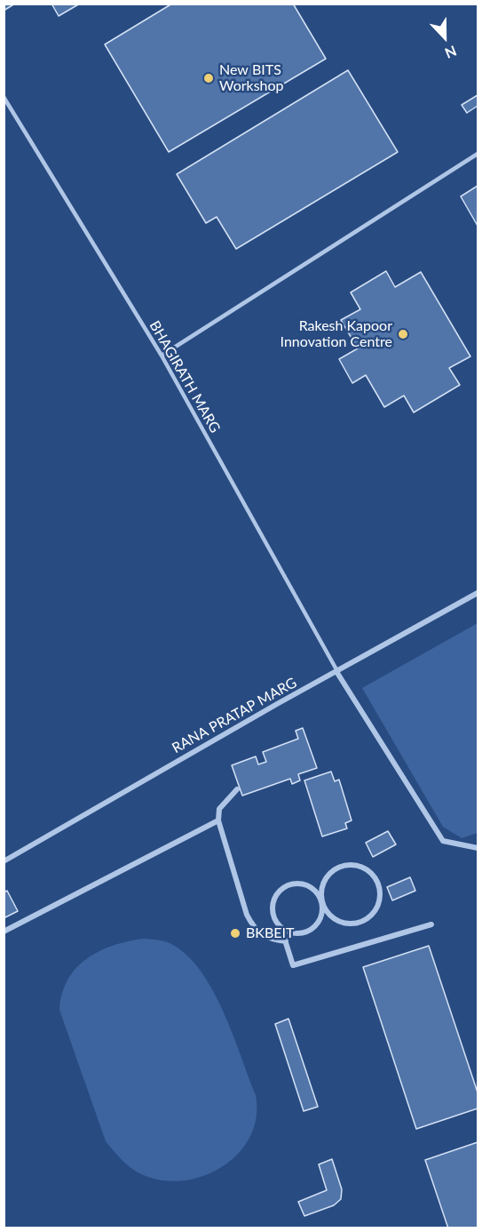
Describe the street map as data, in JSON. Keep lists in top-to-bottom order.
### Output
{
  "streets": {
    "street": ["RANA PRATAP MARG"],
    "lane": ["BHAGIRATH MARG"]
  },
  "crossings": [
    ["BHAGIRATH MARG", "RANA PRATAP MARG"]
  ],
  "places": ["New BITS Workshop", "Rakesh Kapoor Innovation Centre", "BKBEIT"],
  "north": "bottom"
}
